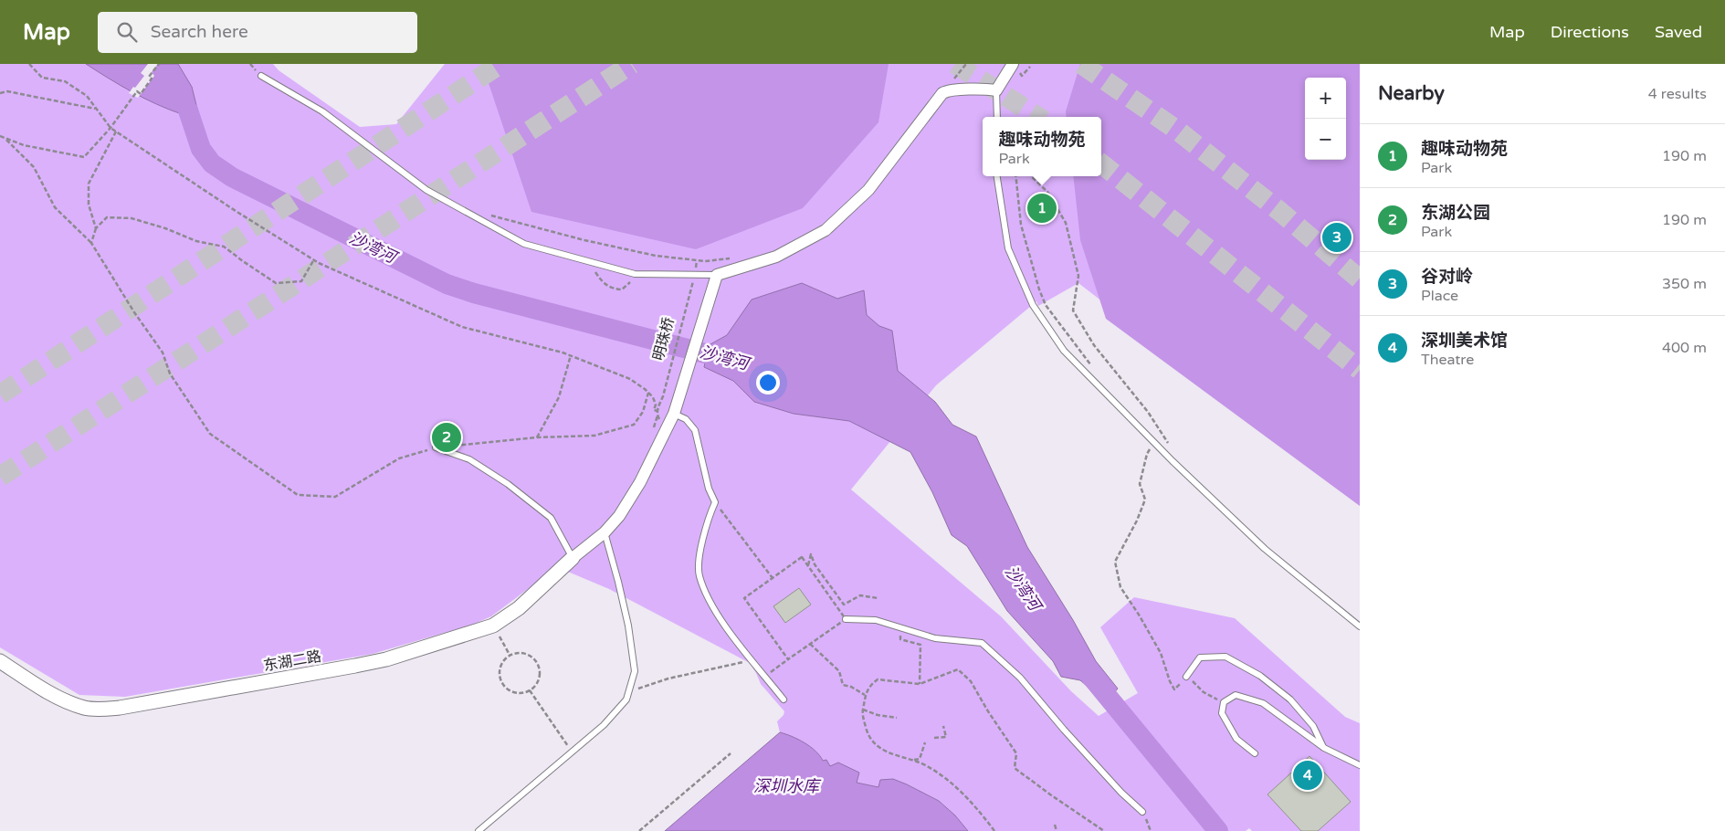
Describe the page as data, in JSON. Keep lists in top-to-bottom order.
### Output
{
  "streets": {
    "street": ["东湖二路"],
    "path": ["明珠桥"]
  },
  "water": ["沙湾河", "深圳水库"],
  "page": {
    "header": "Map",
    "search": "Search here",
    "nav": ["Map", "Directions", "Saved"],
    "heading": ["Nearby", "4 results"],
    "map_buttons": ["+", "−"],
    "popup": ["趣味动物苑", "Park"],
    "list": [
      {
        "mark": "1",
        "name": "趣味动物苑",
        "note": "Park",
        "value": "190 m"
      },
      {
        "mark": "2",
        "name": "东湖公园",
        "note": "Park",
        "value": "190 m"
      },
      {
        "mark": "3",
        "name": "谷对岭",
        "note": "Place",
        "value": "350 m"
      },
      {
        "mark": "4",
        "name": "深圳美术馆",
        "note": "Theatre",
        "value": "400 m"
      }
    ],
    "pins": [
      "1",
      "3",
      "2",
      "4"
    ]
  }
}
